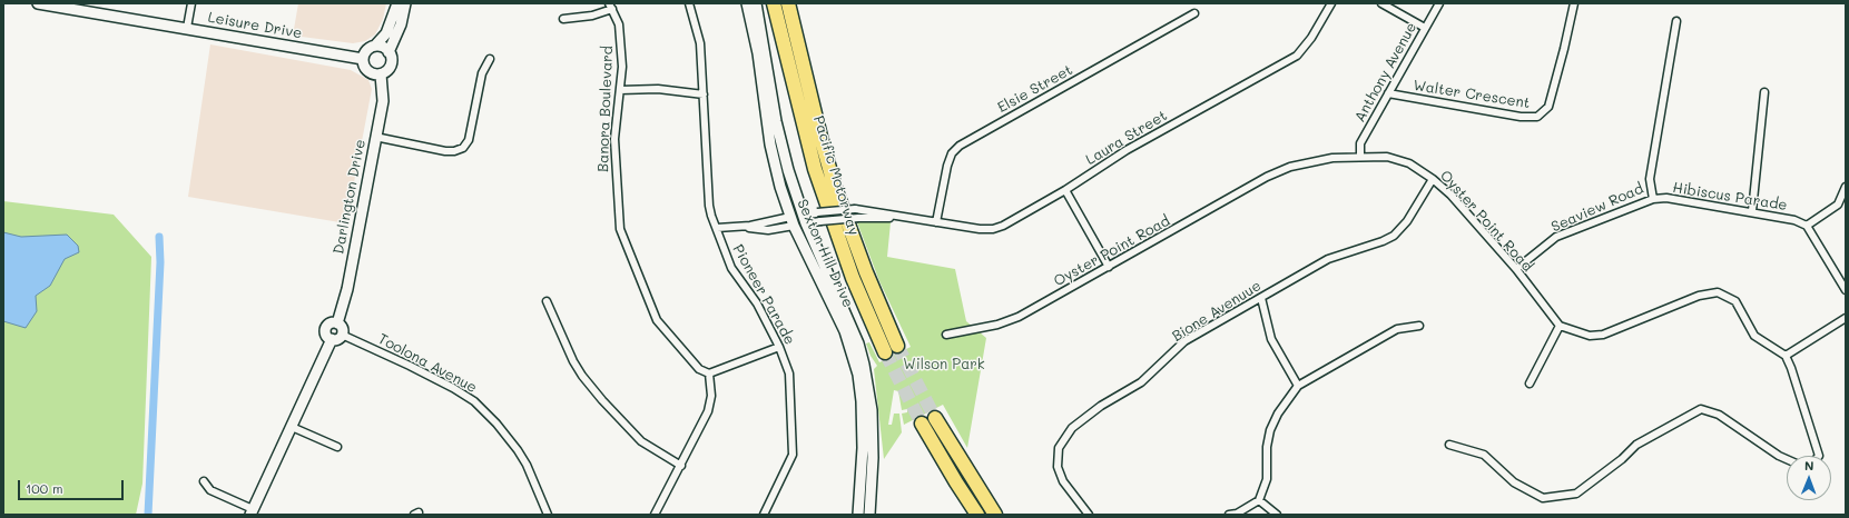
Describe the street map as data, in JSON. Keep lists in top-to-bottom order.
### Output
{
  "streets": {
    "highway": ["Pacific Motorway"],
    "street": [
      "Leisure Drive",
      "Anthony Avenue",
      "Elsie Street",
      "Walter Crescent",
      "Banora Boulevard",
      "Laura Street",
      "Darlington Drive",
      "Hibiscus Parade",
      "Seaview Road",
      "Oyster Point Road",
      "Sexton Hill Drive",
      "Pioneer Parade",
      "Bione Avenuue",
      "Toolona Avenue"
    ]
  },
  "crossings": [
    ["Leisure Drive", "Darlington Drive"],
    ["Anthony Avenue", "Walter Crescent"],
    ["Anthony Avenue", "Oyster Point Road"],
    ["Elsie Street", "Laura Street"],
    ["Laura Street", "Sexton Hill Drive"],
    ["Darlington Drive", "Toolona Avenue"],
    ["Hibiscus Parade", "Seaview Road"],
    ["Seaview Road", "Oyster Point Road"],
    ["Oyster Point Road", "Bione Avenuue"]
  ],
  "parks": ["Wilson Park"],
  "scale_bar": "100 m",
  "north": "top"
}
